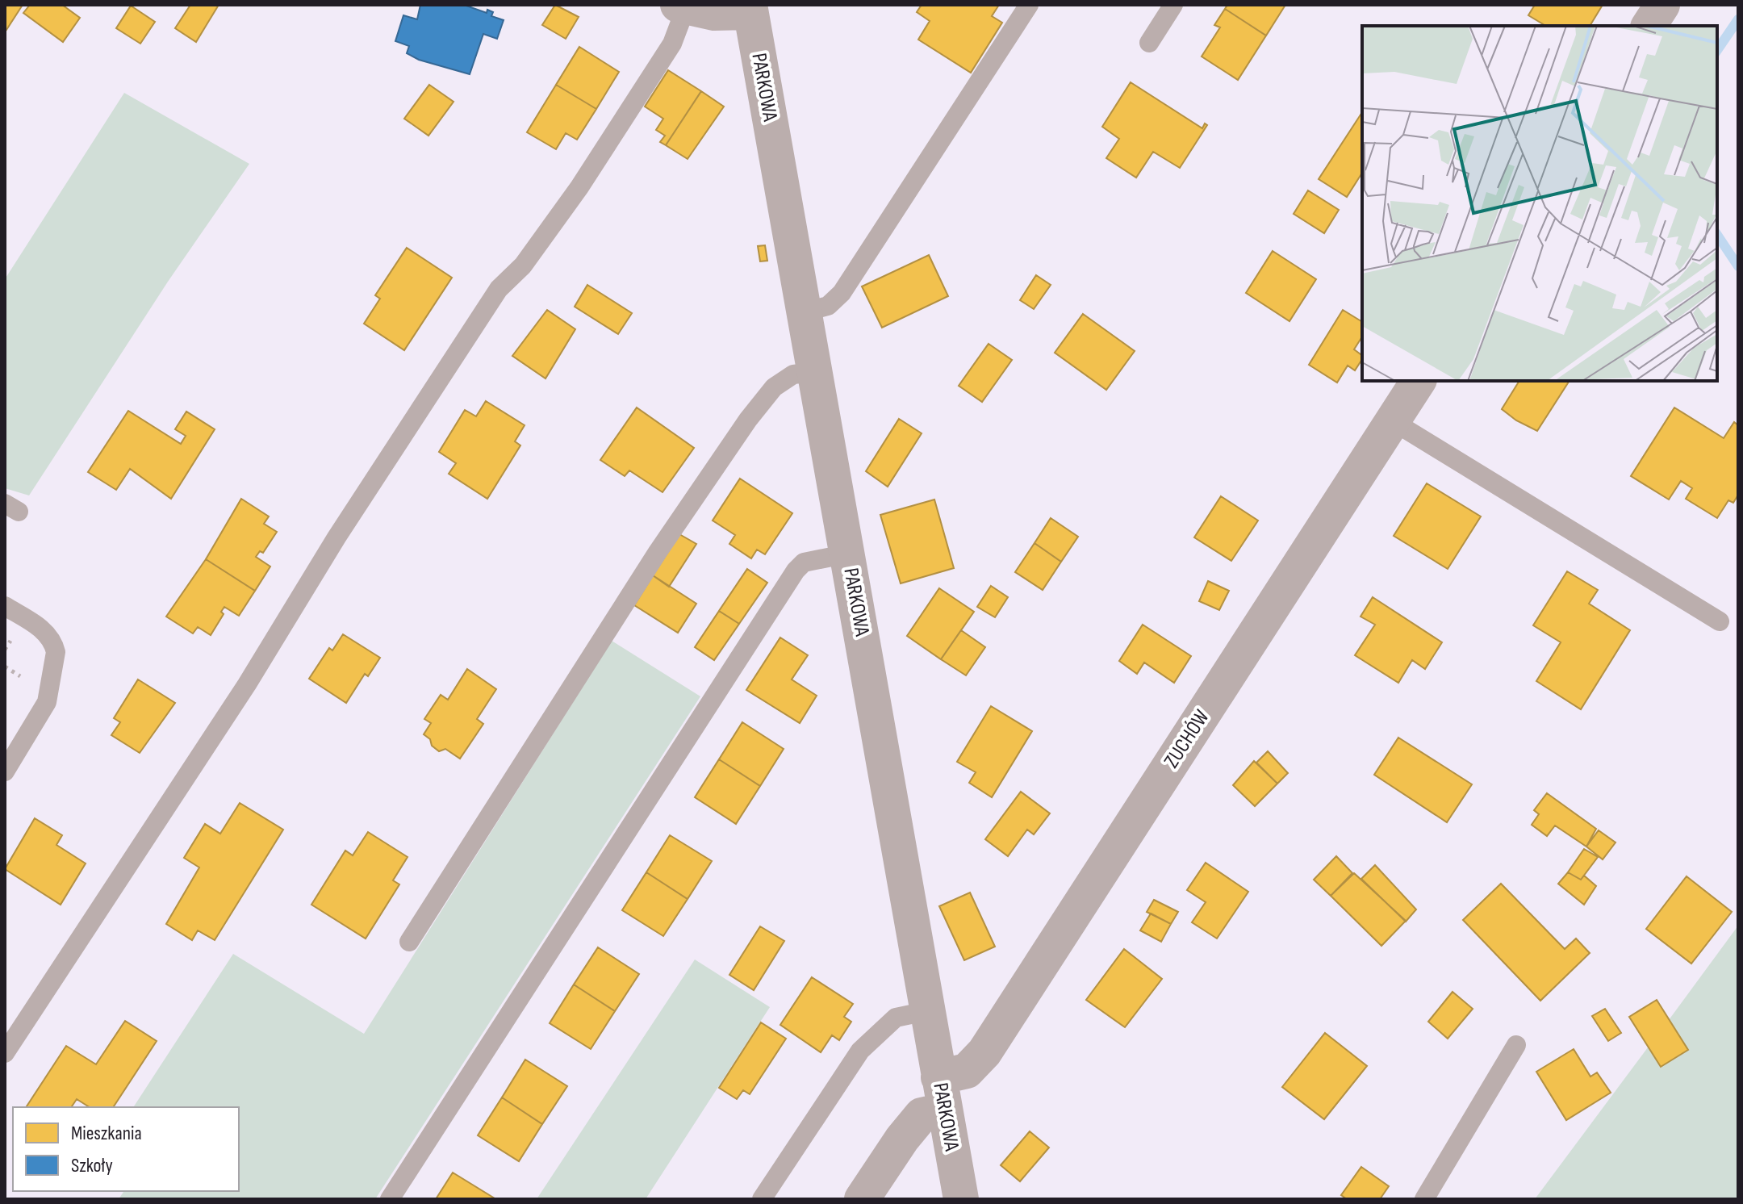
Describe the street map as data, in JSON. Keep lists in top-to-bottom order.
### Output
{
  "streets": {
    "street": ["PARKOWA", "ZUCHÓW"]
  },
  "crossings": [
    ["PARKOWA", "ZUCHÓW"]
  ],
  "legend": ["Mieszkania", "Szkoły"]
}
